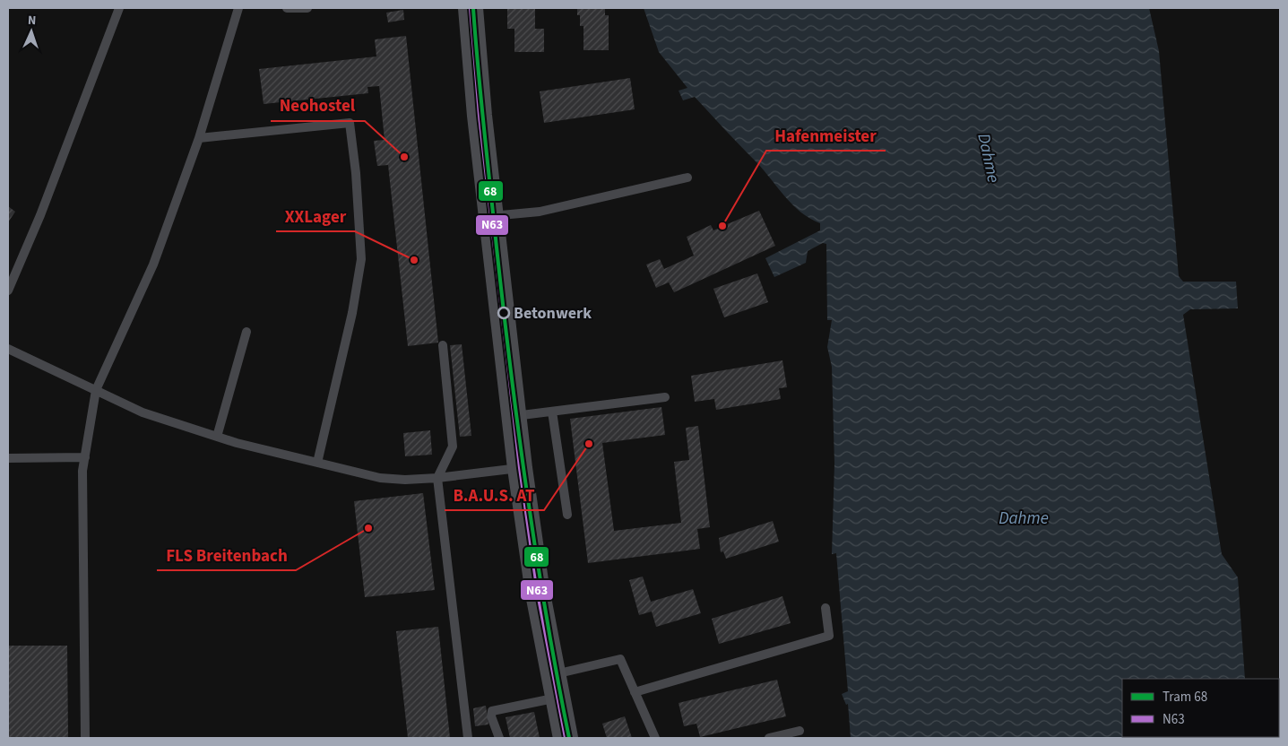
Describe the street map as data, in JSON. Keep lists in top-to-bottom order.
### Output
{
  "water": ["Dahme"],
  "places": [
    "Neohostel",
    "Hafenmeister",
    "XXLager",
    "Betonwerk",
    "B.A.U.S. AT",
    "FLS Breitenbach"
  ],
  "lines": ["tram line 68", "transit line N63"],
  "legend": ["Tram 68", "N63"],
  "north": "top"
}
